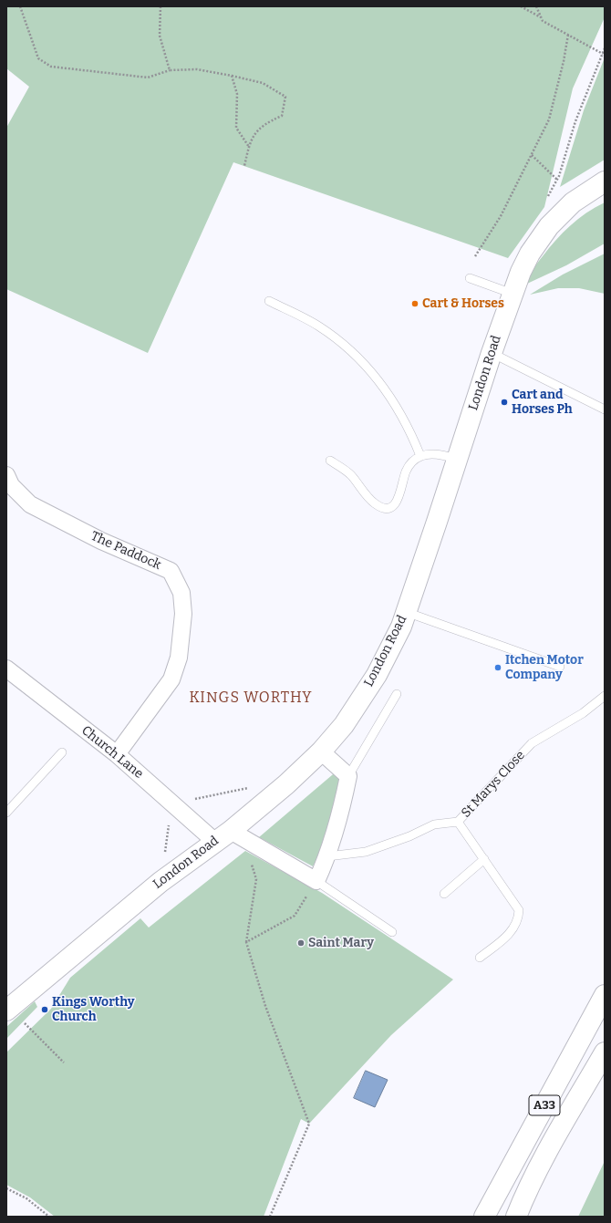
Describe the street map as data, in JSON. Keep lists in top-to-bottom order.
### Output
{
  "streets": {
    "main road": ["London Road", "A33"],
    "street": ["The Paddock", "Church Lane"],
    "lane": ["St Marys Close"]
  },
  "crossings": [
    ["London Road", "Church Lane"],
    ["The Paddock", "Church Lane"]
  ],
  "districts": ["KINGS WORTHY"],
  "places": [
    "Cart & Horses",
    "Cart and Horses Ph",
    "Itchen Motor Company",
    "Saint Mary",
    "Kings Worthy Church"
  ]
}
